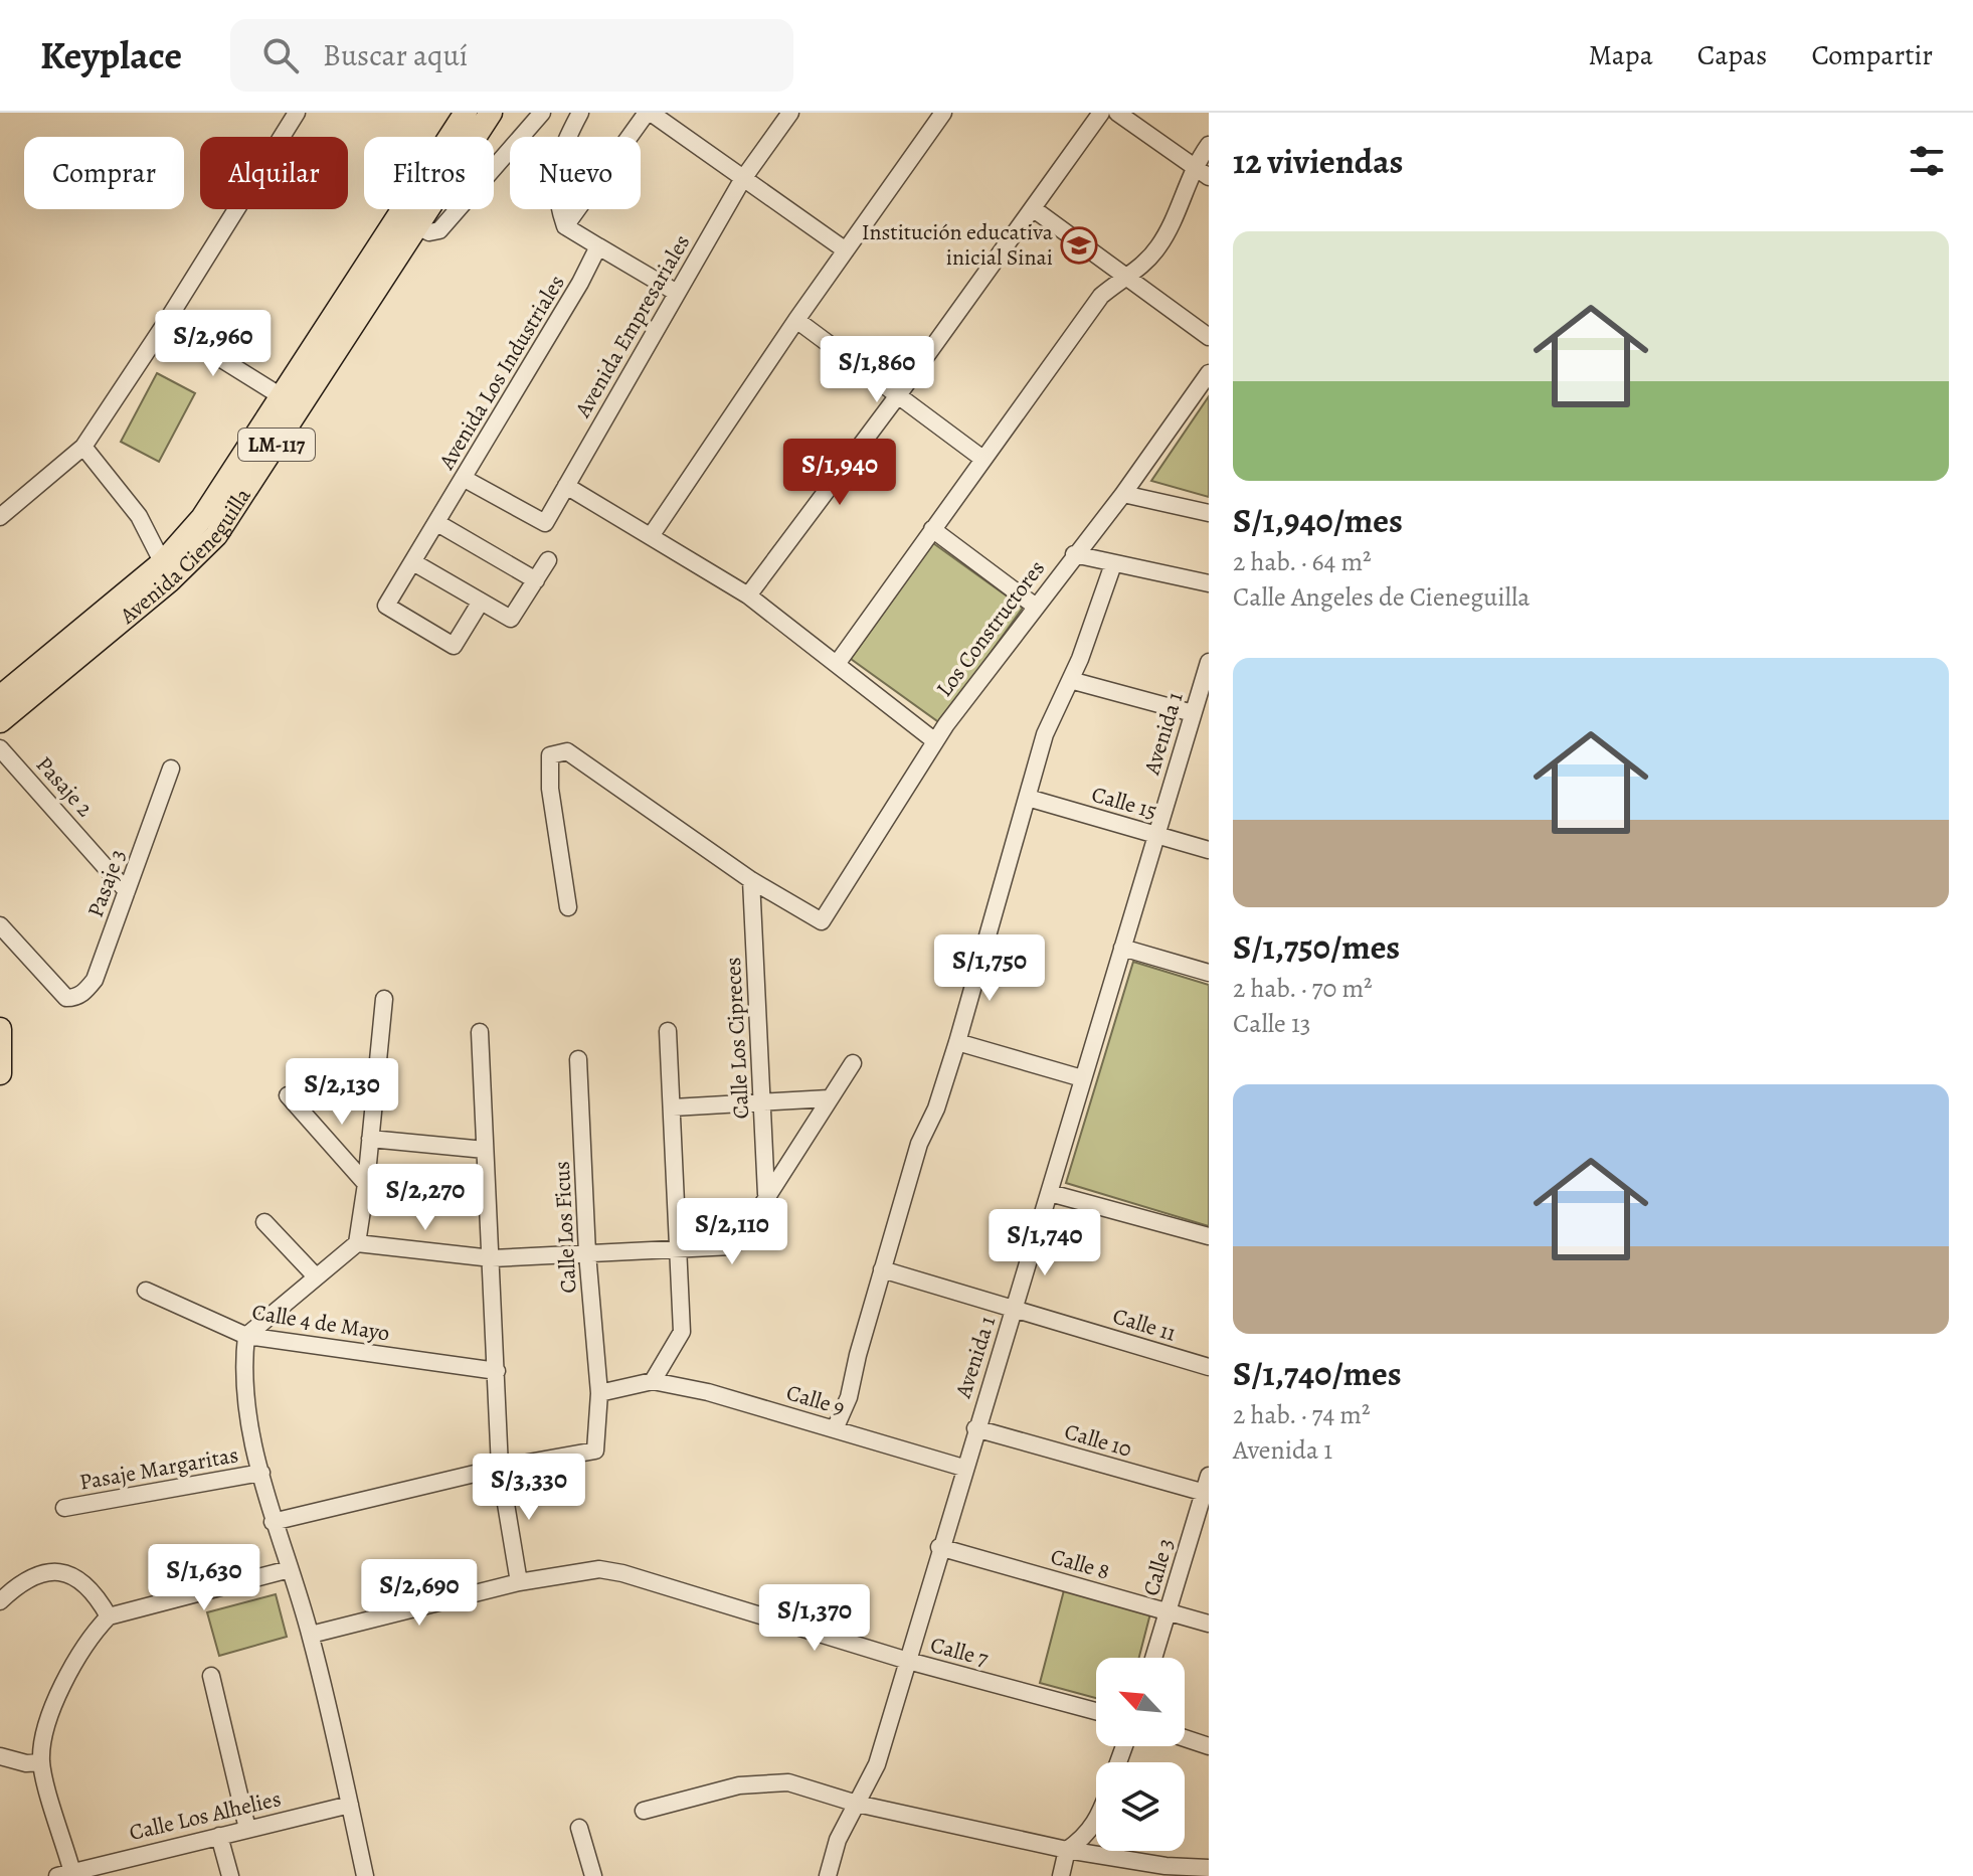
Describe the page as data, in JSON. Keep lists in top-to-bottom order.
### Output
{
  "streets": {
    "main road": ["LM-117", "Avenida Cieneguilla"],
    "street": [
      "Avenida Empresariales",
      "Avenida Los Industriales",
      "Los Constructores",
      "Avenida 1",
      "Pasaje 2",
      "Calle 15",
      "Pasaje 3",
      "Calle Los Cipreces",
      "Calle Los Ficus",
      "Calle 4 de Mayo",
      "Calle 11",
      "Calle 9",
      "Calle 10",
      "Pasaje Margaritas",
      "Calle 8",
      "Calle 3",
      "Calle 7",
      "Calle Los Alhelies"
    ]
  },
  "crossings": [
    ["Avenida Empresariales", "Avenida Los Industriales"],
    ["Los Constructores", "Calle Los Cipreces"],
    ["Avenida 1", "Calle 15"],
    ["Avenida 1", "Calle 11"],
    ["Avenida 1", "Calle 9"],
    ["Avenida 1", "Calle 10"],
    ["Avenida 1", "Calle 8"],
    ["Avenida 1", "Calle 7"],
    ["Pasaje 2", "Pasaje 3"],
    ["Calle 10", "Calle 3"],
    ["Calle 8", "Calle 3"]
  ],
  "places": {
    "school or university": ["Institución educativa inicial Sinai"]
  },
  "north": "top left",
  "page": {
    "header": "Keyplace",
    "search": "Buscar aquí",
    "nav": ["Mapa", "Capas", "Compartir"],
    "heading": "12 viviendas",
    "chip": [
      "Comprar",
      "Alquilar",
      "Filtros",
      "Nuevo"
    ],
    "list": [
      {
        "name": "S/1,940/mes",
        "note": "2 hab. · 64 m² · Calle Angeles de Cieneguilla"
      },
      {
        "name": "S/1,750/mes",
        "note": "2 hab. · 70 m² · Calle 13"
      },
      {
        "name": "S/1,740/mes",
        "note": "2 hab. · 74 m² · Avenida 1"
      }
    ],
    "price": [
      "S/2,960",
      "S/1,860",
      "S/1,940",
      "S/1,750",
      "S/2,130",
      "S/2,270",
      "S/2,110",
      "S/1,740",
      "S/3,330",
      "S/1,630",
      "S/2,690",
      "S/1,370"
    ]
  }
}
